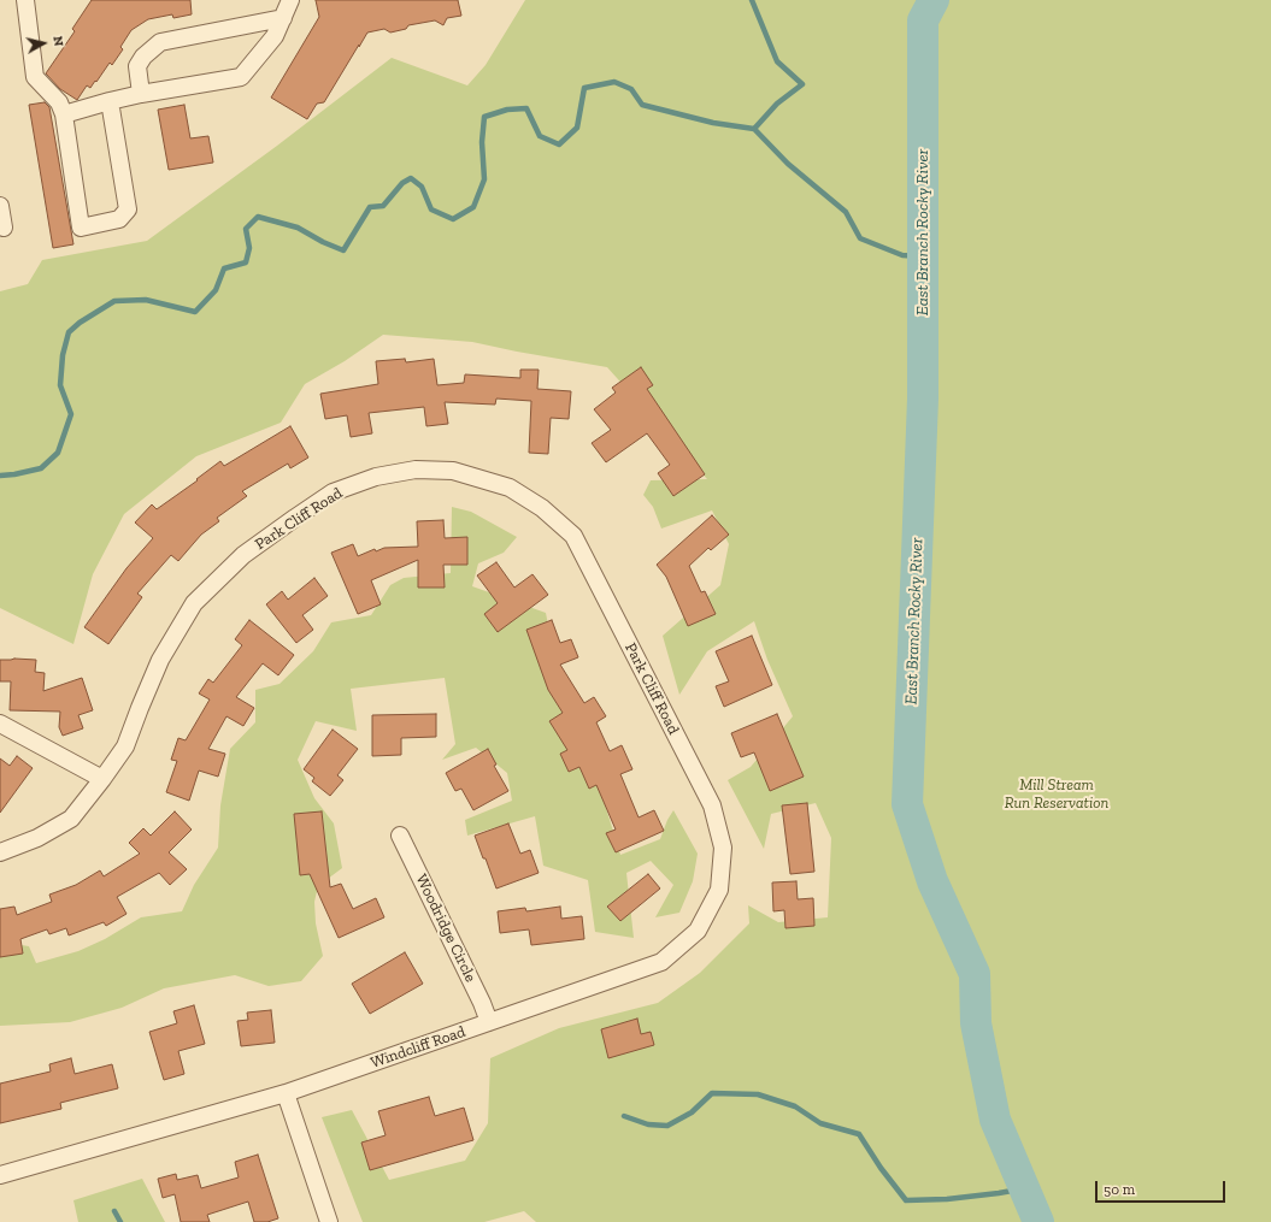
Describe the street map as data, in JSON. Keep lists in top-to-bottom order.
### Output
{
  "streets": {
    "street": ["Park Cliff Road", "Woodridge Circle", "Windcliff Road"]
  },
  "crossings": [
    ["Park Cliff Road", "Windcliff Road"],
    ["Woodridge Circle", "Windcliff Road"]
  ],
  "water": ["East Branch Rocky River"],
  "parks": ["Mill Stream Run Reservation"],
  "scale_bar": "50 m",
  "north": "right"
}
